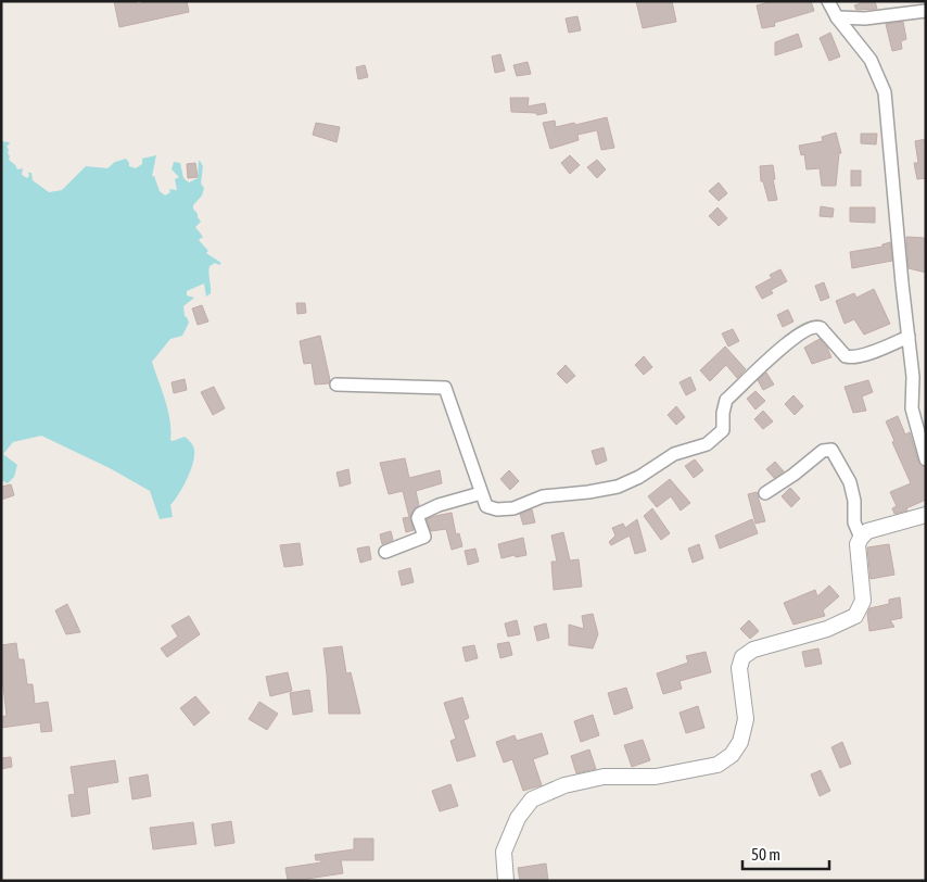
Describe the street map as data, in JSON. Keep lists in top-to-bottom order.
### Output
{
  "scale_bar": "50 m"
}
